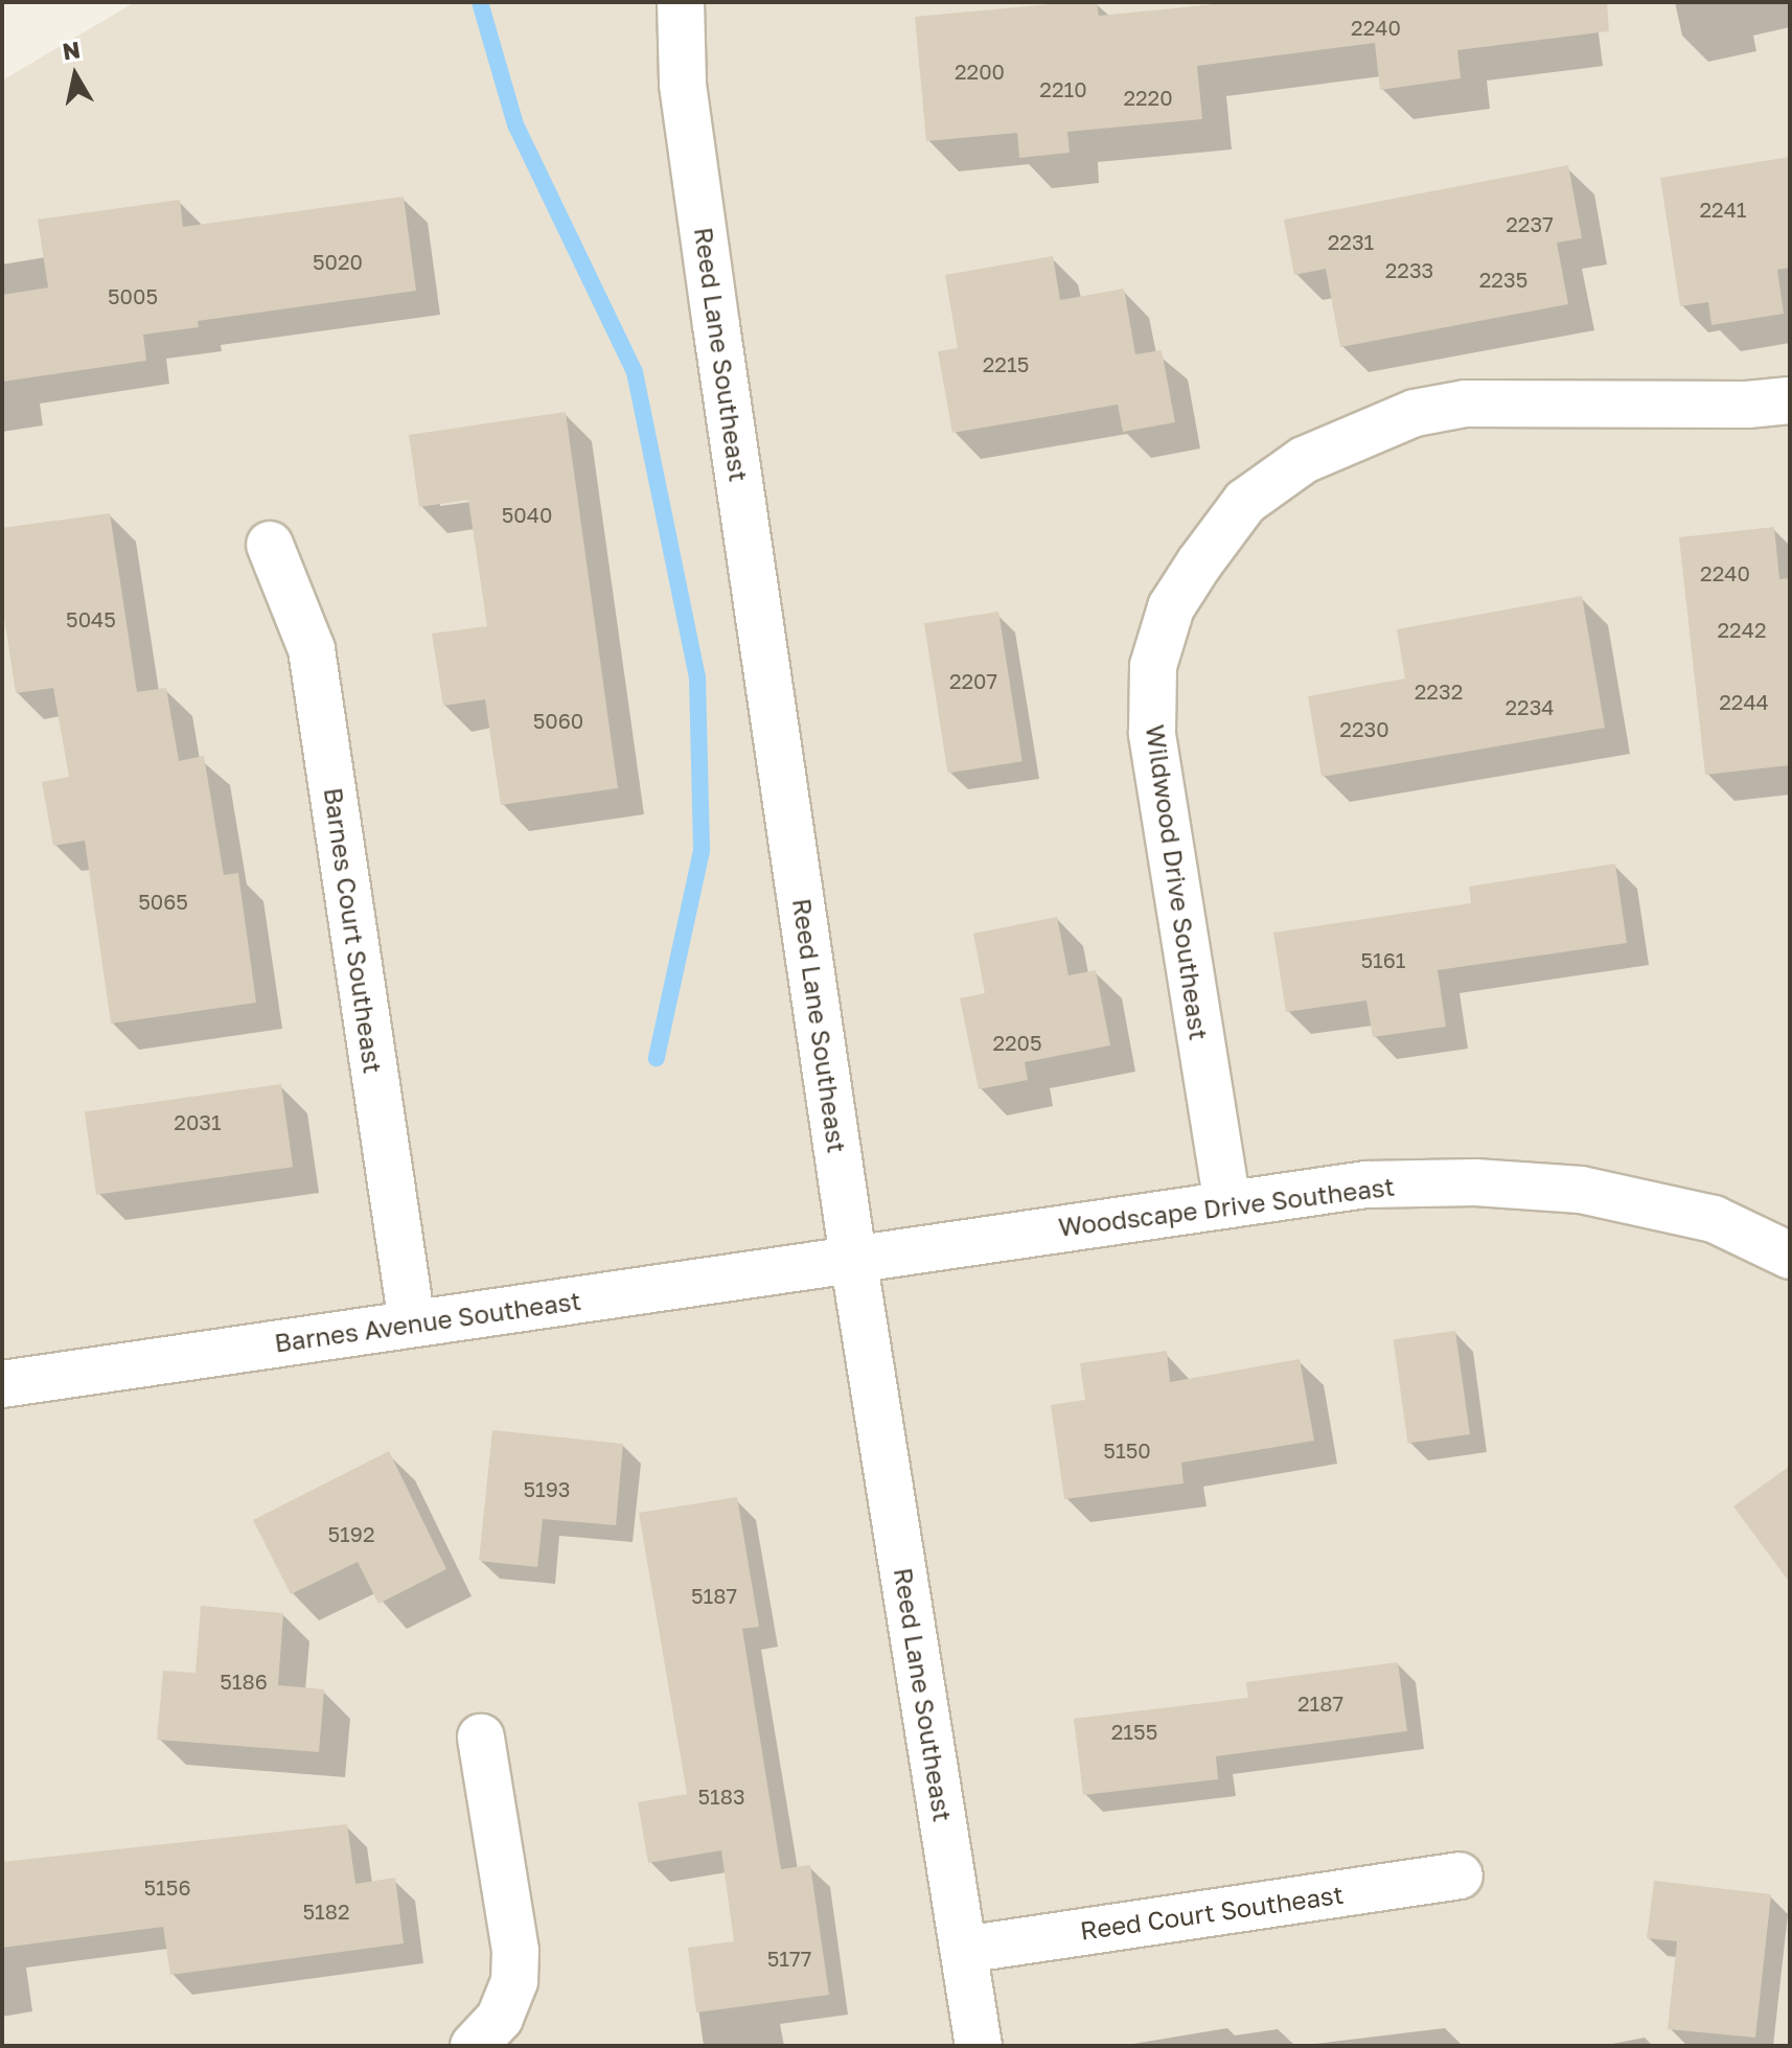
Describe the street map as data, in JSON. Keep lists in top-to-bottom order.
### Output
{
  "streets": {
    "street": [
      "Reed Lane Southeast",
      "Wildwood Drive Southeast",
      "Barnes Court Southeast",
      "Woodscape Drive Southeast",
      "Barnes Avenue Southeast",
      "Reed Court Southeast"
    ]
  },
  "crossings": [
    ["Reed Lane Southeast", "Woodscape Drive Southeast"],
    ["Reed Lane Southeast", "Barnes Avenue Southeast"],
    ["Reed Lane Southeast", "Reed Court Southeast"],
    ["Wildwood Drive Southeast", "Woodscape Drive Southeast"],
    ["Barnes Court Southeast", "Barnes Avenue Southeast"],
    ["Woodscape Drive Southeast", "Barnes Avenue Southeast"]
  ],
  "house_numbers": [
    "2240",
    "2200",
    "2210",
    "2220",
    "2241",
    "2237",
    "2231",
    "5020",
    "2233",
    "2235",
    "5005",
    "2215",
    "5040",
    "2240",
    "5045",
    "2242",
    "2207",
    "2232",
    "2244",
    "2234",
    "5060",
    "2230",
    "5065",
    "5161",
    "2205",
    "2031",
    "5150",
    "5193",
    "5192",
    "5187",
    "5186",
    "2187",
    "2155",
    "5183",
    "5156",
    "5182",
    "5177"
  ],
  "north": "top"
}
